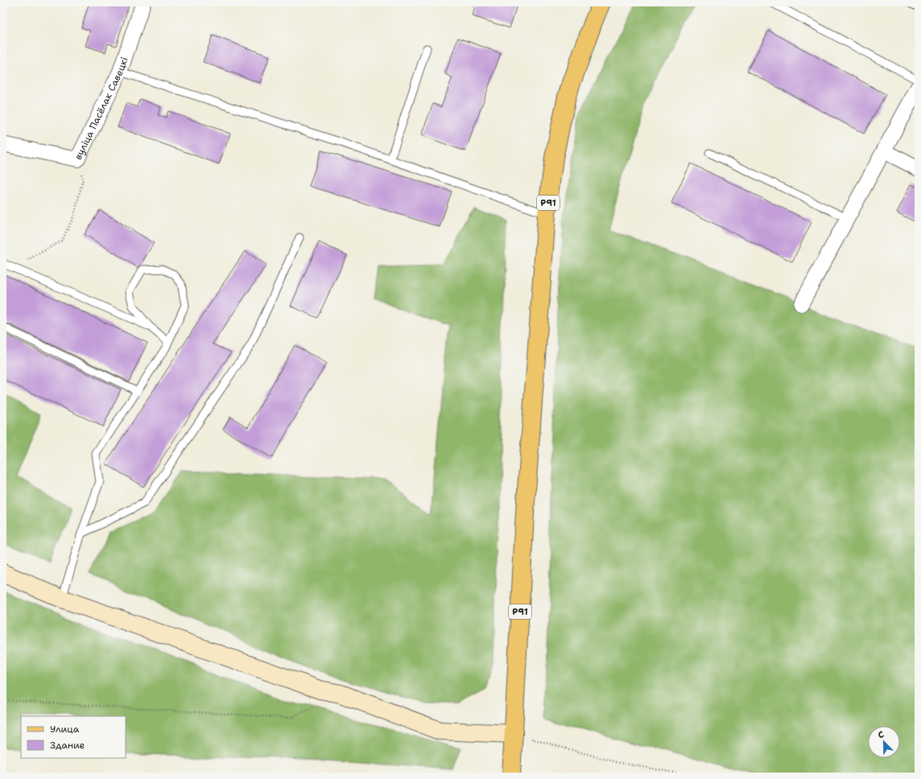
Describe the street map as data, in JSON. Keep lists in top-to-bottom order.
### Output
{
  "streets": {
    "main road": ["Р91"],
    "street": ["вуліца Пасёлак Савецкі"]
  },
  "legend": ["Улица", "Здание"],
  "north": "top left"
}
